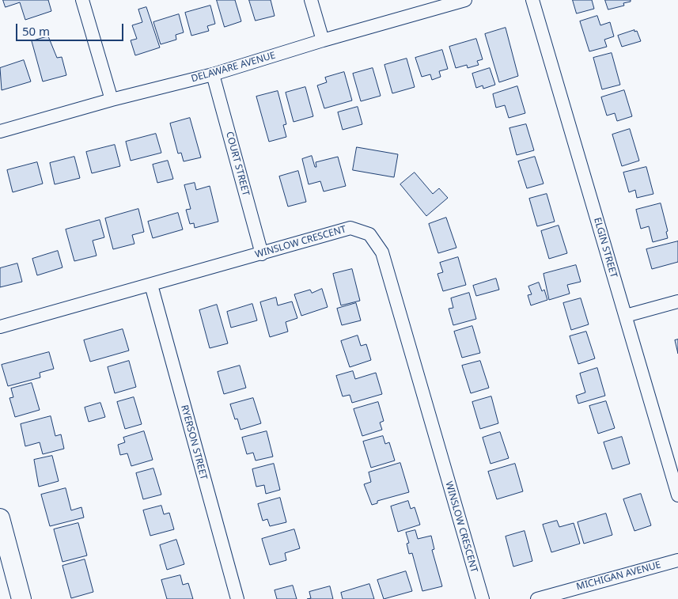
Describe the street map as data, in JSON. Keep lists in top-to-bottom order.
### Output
{
  "streets": {
    "street": [
      "DELAWARE AVENUE",
      "COURT STREET",
      "WINSLOW CRESCENT",
      "ELGIN STREET",
      "RYERSON STREET",
      "MICHIGAN AVENUE"
    ]
  },
  "crossings": [
    ["DELAWARE AVENUE", "COURT STREET"],
    ["COURT STREET", "WINSLOW CRESCENT"],
    ["WINSLOW CRESCENT", "RYERSON STREET"]
  ],
  "scale_bar": "50 m"
}
